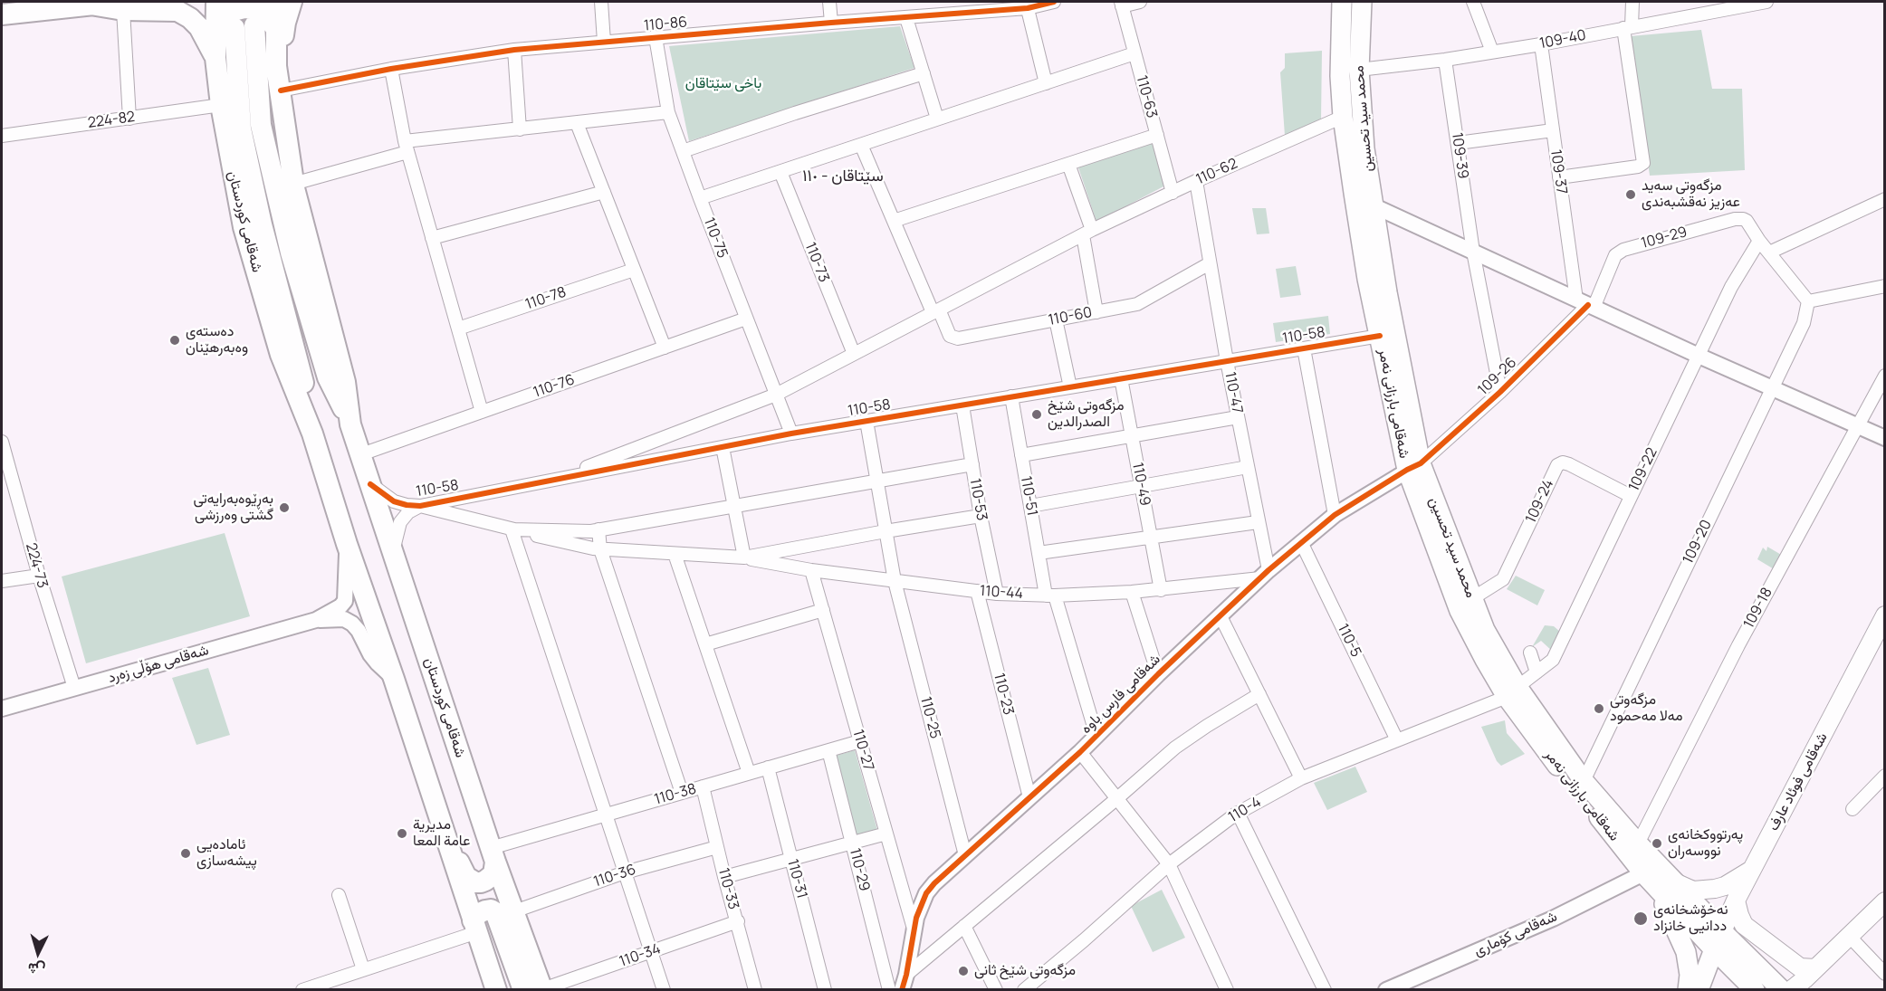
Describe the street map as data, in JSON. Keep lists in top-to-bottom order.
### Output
{
  "streets": {
    "highway": ["شەقامی کوردستان"],
    "main road": ["محمد سید تحسین", "شەقامی بارزانی نەمر", "شەقامی فوئاد عارف"],
    "street": [
      "110-86",
      "109-40",
      "110-63",
      "224-82",
      "109-39",
      "110-62",
      "109-37",
      "110-75",
      "109-29",
      "110-73",
      "110-78",
      "110-60",
      "110-58",
      "109-26",
      "110-76",
      "110-47",
      "109-22",
      "110-49",
      "110-51",
      "110-53",
      "109-24",
      "109-20",
      "224-73",
      "110-44",
      "109-18",
      "110-5",
      "شەقامی هۆڵی زەرد",
      "110-23",
      "شەقامی فارس باوە",
      "110-25",
      "110-27",
      "110-38",
      "110-4",
      "110-29",
      "110-36",
      "110-31",
      "110-33",
      "شەقامی کۆماری",
      "110-34"
    ]
  },
  "crossings": [
    ["110-86", "شەقامی کوردستان"],
    ["110-86", "110-75"],
    ["109-40", "محمد سید تحسین"],
    ["109-40", "109-39"],
    ["109-40", "109-37"],
    ["110-63", "110-62"],
    ["محمد سید تحسین", "109-26"],
    ["محمد سید تحسین", "شەقامی بارزانی نەمر"],
    ["محمد سید تحسین", "109-22"],
    ["محمد سید تحسین", "109-24"],
    ["محمد سید تحسین", "109-20"],
    ["محمد سید تحسین", "109-18"],
    ["محمد سید تحسین", "شەقامی فارس باوە"],
    ["محمد سید تحسین", "شەقامی فوئاد عارف"],
    ["محمد سید تحسین", "110-4"],
    ["224-82", "شەقامی کوردستان"],
    ["109-39", "109-26"],
    ["110-62", "110-75"],
    ["110-62", "110-73"],
    ["110-62", "110-60"],
    ["110-62", "110-58"],
    ["110-62", "110-47"],
    ["110-62", "شەقامی بارزانی نەمر"],
    ["109-37", "109-29"],
    ["109-37", "109-26"],
    ["شەقامی کوردستان", "110-58"],
    ["شەقامی کوردستان", "110-76"],
    ["شەقامی کوردستان", "شەقامی هۆڵی زەرد"],
    ["شەقامی کوردستان", "110-38"],
    ["شەقامی کوردستان", "110-36"],
    ["شەقامی کوردستان", "110-34"],
    ["110-75", "110-58"],
    ["110-75", "110-76"],
    ["109-29", "109-26"],
    ["109-29", "109-22"],
    ["109-29", "109-20"],
    ["110-60", "110-47"],
    ["110-58", "110-47"],
    ["110-58", "شەقامی بارزانی نەمر"],
    ["110-58", "110-49"],
    ["110-58", "110-51"],
    ["110-58", "110-53"],
    ["110-58", "110-25"],
    ["109-26", "شەقامی بارزانی نەمر"],
    ["109-26", "شەقامی فارس باوە"],
    ["110-47", "110-44"],
    ["110-47", "شەقامی فارس باوە"],
    ["شەقامی بارزانی نەمر", "109-22"],
    ["شەقامی بارزانی نەمر", "شەقامی فارس باوە"],
    ["شەقامی بارزانی نەمر", "شەقامی فوئاد عارف"],
    ["شەقامی بارزانی نەمر", "110-4"],
    ["شەقامی بارزانی نەمر", "شەقامی کۆماری"],
    ["109-22", "109-24"],
    ["109-22", "110-4"],
    ["110-49", "110-44"],
    ["110-51", "110-44"],
    ["110-51", "شەقامی فارس باوە"],
    ["110-53", "110-44"],
    ["224-73", "شەقامی هۆڵی زەرد"],
    ["110-44", "110-23"],
    ["110-44", "شەقامی فارس باوە"],
    ["110-44", "110-25"],
    ["110-44", "110-27"],
    ["110-5", "شەقامی فارس باوە"],
    ["110-5", "110-4"],
    ["110-23", "شەقامی فارس باوە"],
    ["شەقامی فارس باوە", "110-25"],
    ["شەقامی فارس باوە", "110-27"],
    ["شەقامی فارس باوە", "110-29"],
    ["110-27", "110-38"],
    ["110-38", "110-29"],
    ["110-38", "110-31"],
    ["110-38", "110-33"],
    ["110-36", "110-33"],
    ["110-33", "110-34"]
  ],
  "districts": ["سێتاقان - ١١٠"],
  "parks": ["باخی سێتاقان"],
  "places": [
    "مزگەوتی سەید عەزیز نەقشبەندی",
    "دەستەی وەبەرهێنان",
    "مزگەوتی شێخ الصدرالدين",
    "بەڕێوەبەرایەتی گشتی وەرزشی",
    "مزگەوتی مەلا مەحمود",
    "مدیریة عامة المعا",
    "پەرتووکخانەی نووسەران",
    "ئامادەیی پیشەسازی",
    "نەخۆشخانەی ددانیی خانزاد",
    "مزگەوتی شێخ ثانی"
  ],
  "north": "bottom"
}
